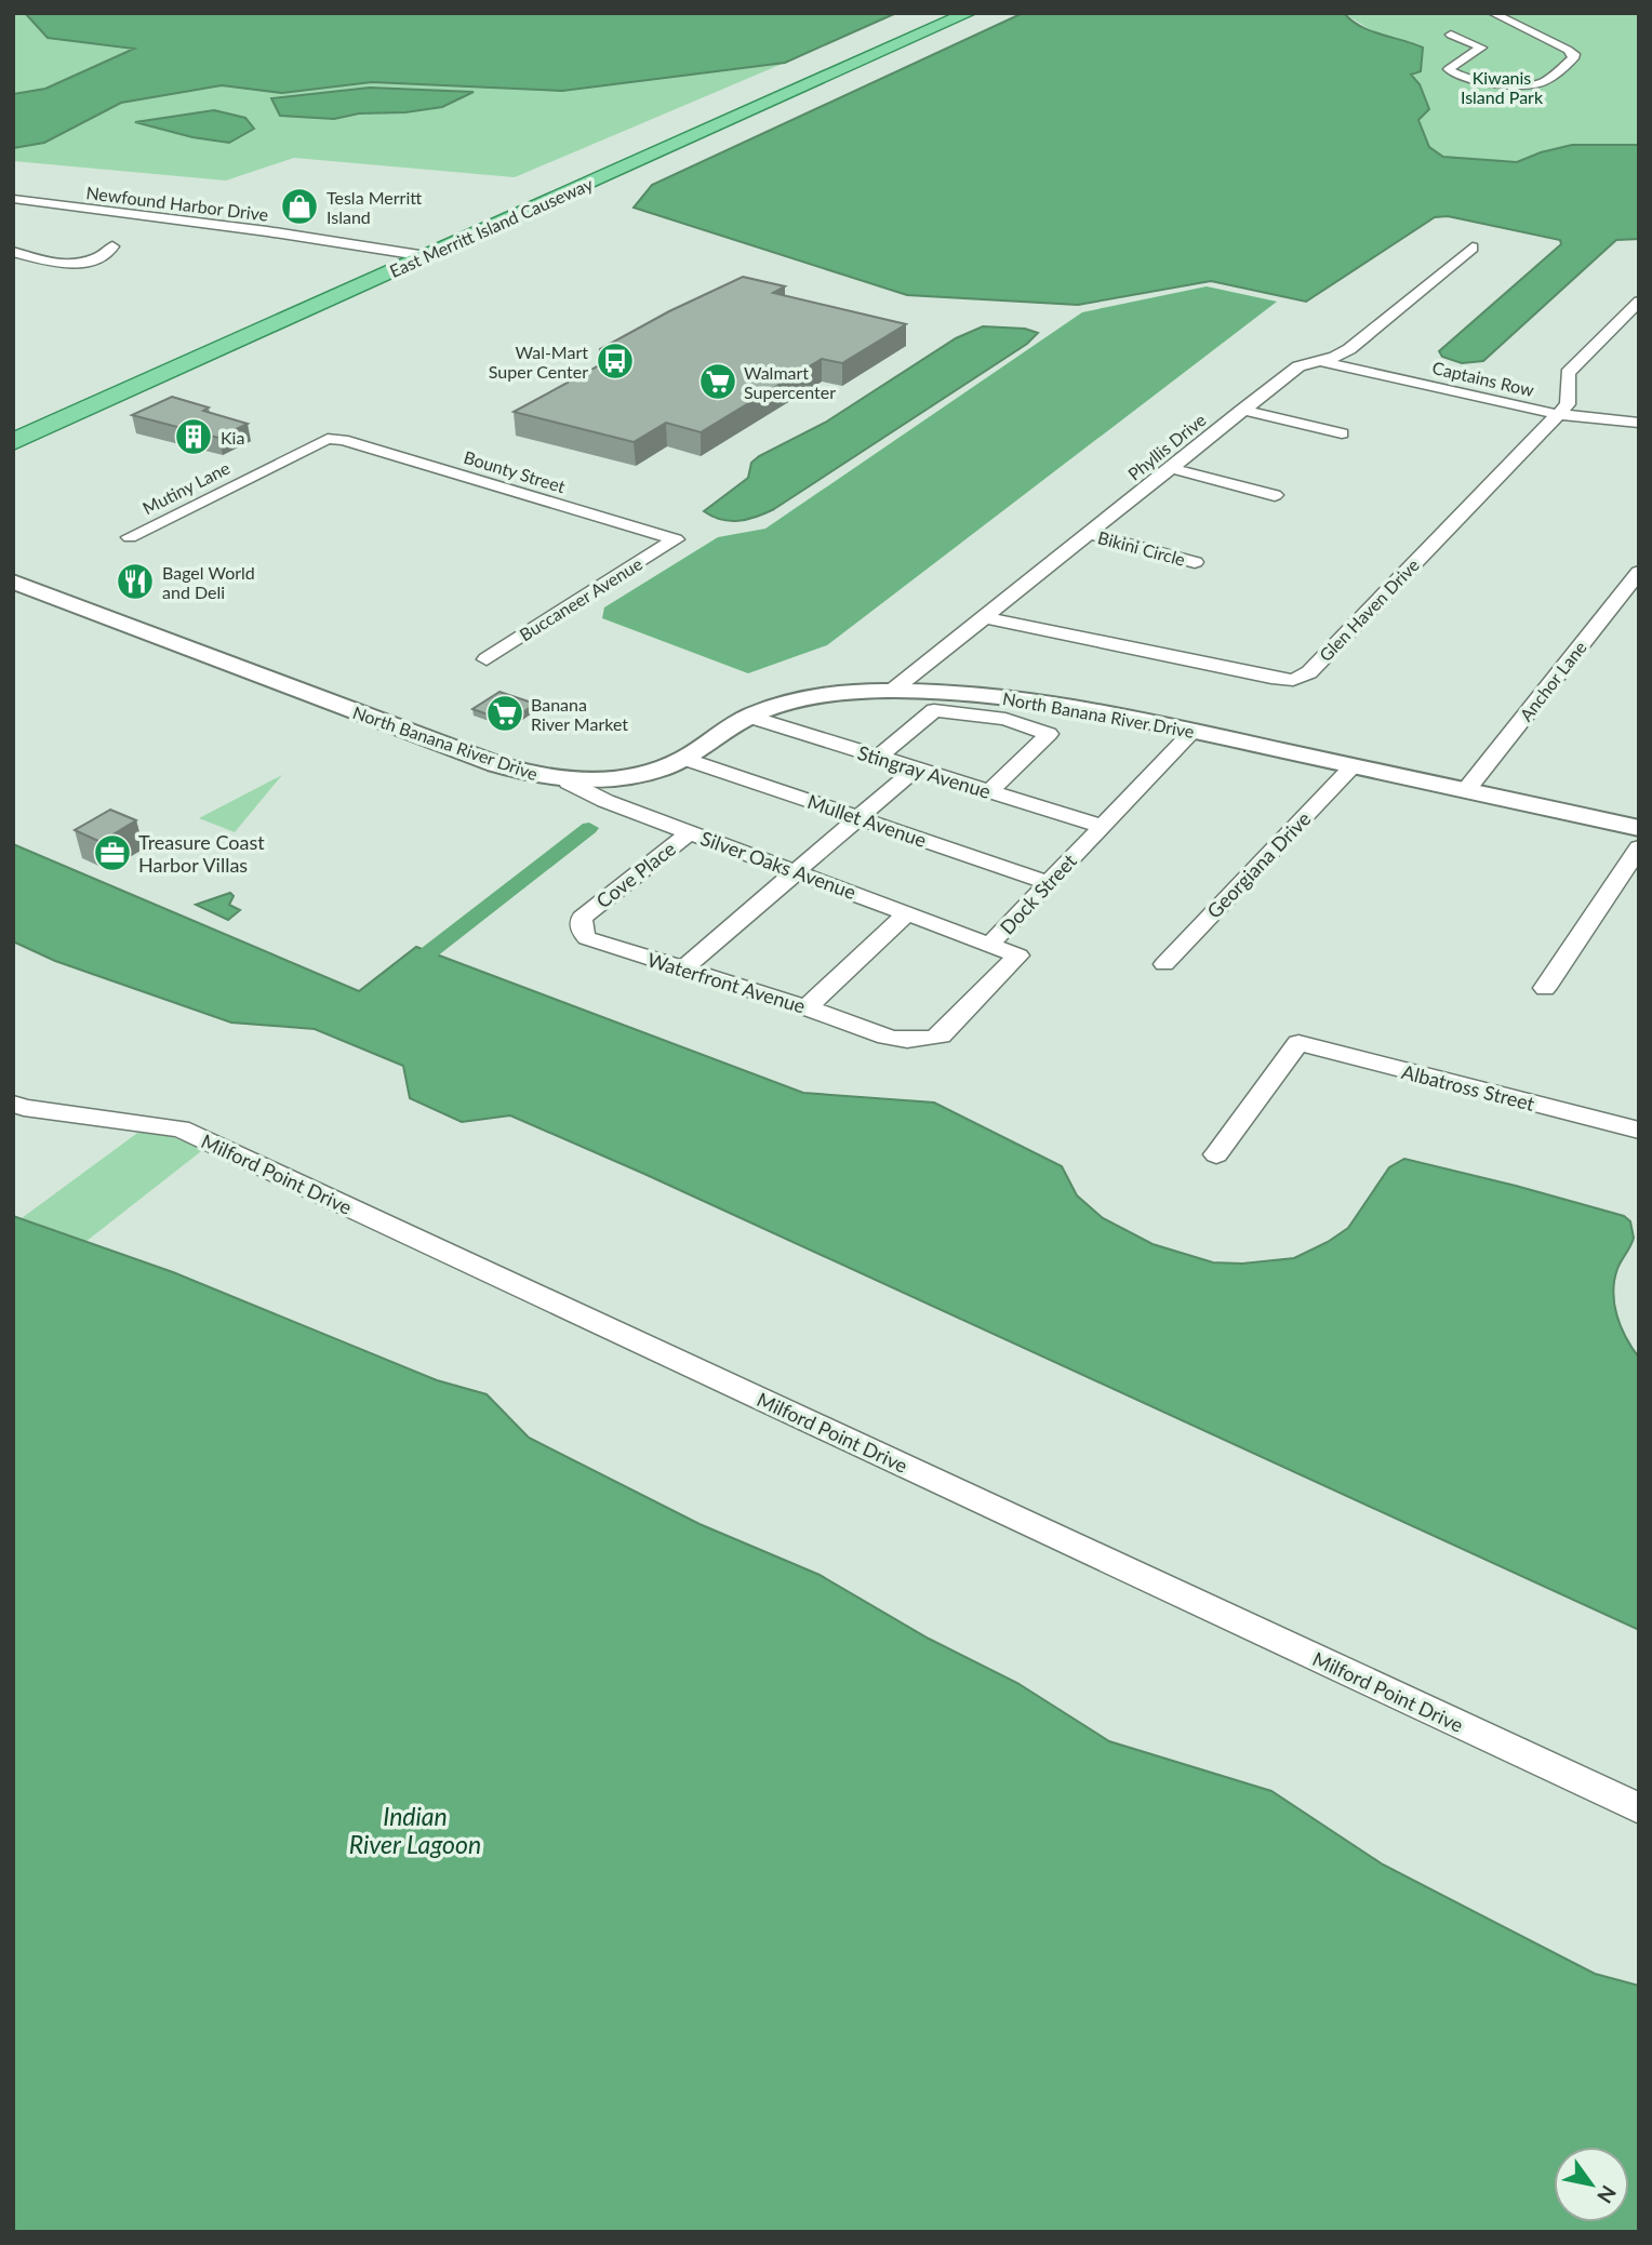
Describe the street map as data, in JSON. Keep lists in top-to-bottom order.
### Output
{
  "streets": {
    "main road": ["East Merritt Island Causeway"],
    "street": [
      "Newfound Harbor Drive",
      "Captains Row",
      "Phyllis Drive",
      "Bounty Street",
      "Mutiny Lane",
      "Bikini Circle",
      "Buccaneer Avenue",
      "Glen Haven Drive",
      "Anchor Lane",
      "North Banana River Drive",
      "Stingray Avenue",
      "Mullet Avenue",
      "Silver Oaks Avenue",
      "Georgiana Drive",
      "Cove Place",
      "Dock Street",
      "Waterfront Avenue",
      "Albatross Street",
      "Milford Point Drive"
    ]
  },
  "crossings": [
    ["Newfound Harbor Drive", "East Merritt Island Causeway"],
    ["Captains Row", "Phyllis Drive"],
    ["Captains Row", "Glen Haven Drive"],
    ["Phyllis Drive", "Bikini Circle"],
    ["Phyllis Drive", "Glen Haven Drive"],
    ["Phyllis Drive", "North Banana River Drive"],
    ["Bounty Street", "Mutiny Lane"],
    ["Bounty Street", "Buccaneer Avenue"],
    ["Anchor Lane", "North Banana River Drive"],
    ["North Banana River Drive", "Stingray Avenue"],
    ["North Banana River Drive", "Mullet Avenue"],
    ["North Banana River Drive", "Silver Oaks Avenue"],
    ["North Banana River Drive", "Georgiana Drive"],
    ["North Banana River Drive", "Dock Street"],
    ["Stingray Avenue", "Dock Street"],
    ["Mullet Avenue", "Dock Street"],
    ["Silver Oaks Avenue", "Cove Place"],
    ["Silver Oaks Avenue", "Dock Street"],
    ["Cove Place", "Waterfront Avenue"],
    ["Dock Street", "Waterfront Avenue"]
  ],
  "water": ["Indian River Lagoon"],
  "parks": ["Kiwanis Island Park"],
  "places": {
    "shop": ["Tesla Merritt Island"],
    "bus stop": ["Wal-Mart Super Center"],
    "supermarket": ["Walmart Supercenter", "Banana River Market"],
    "building": ["Kia"],
    "restaurant": ["Bagel World and Deli"],
    "office": ["Treasure Coast Harbor Villas"]
  },
  "north": "bottom right"
}
